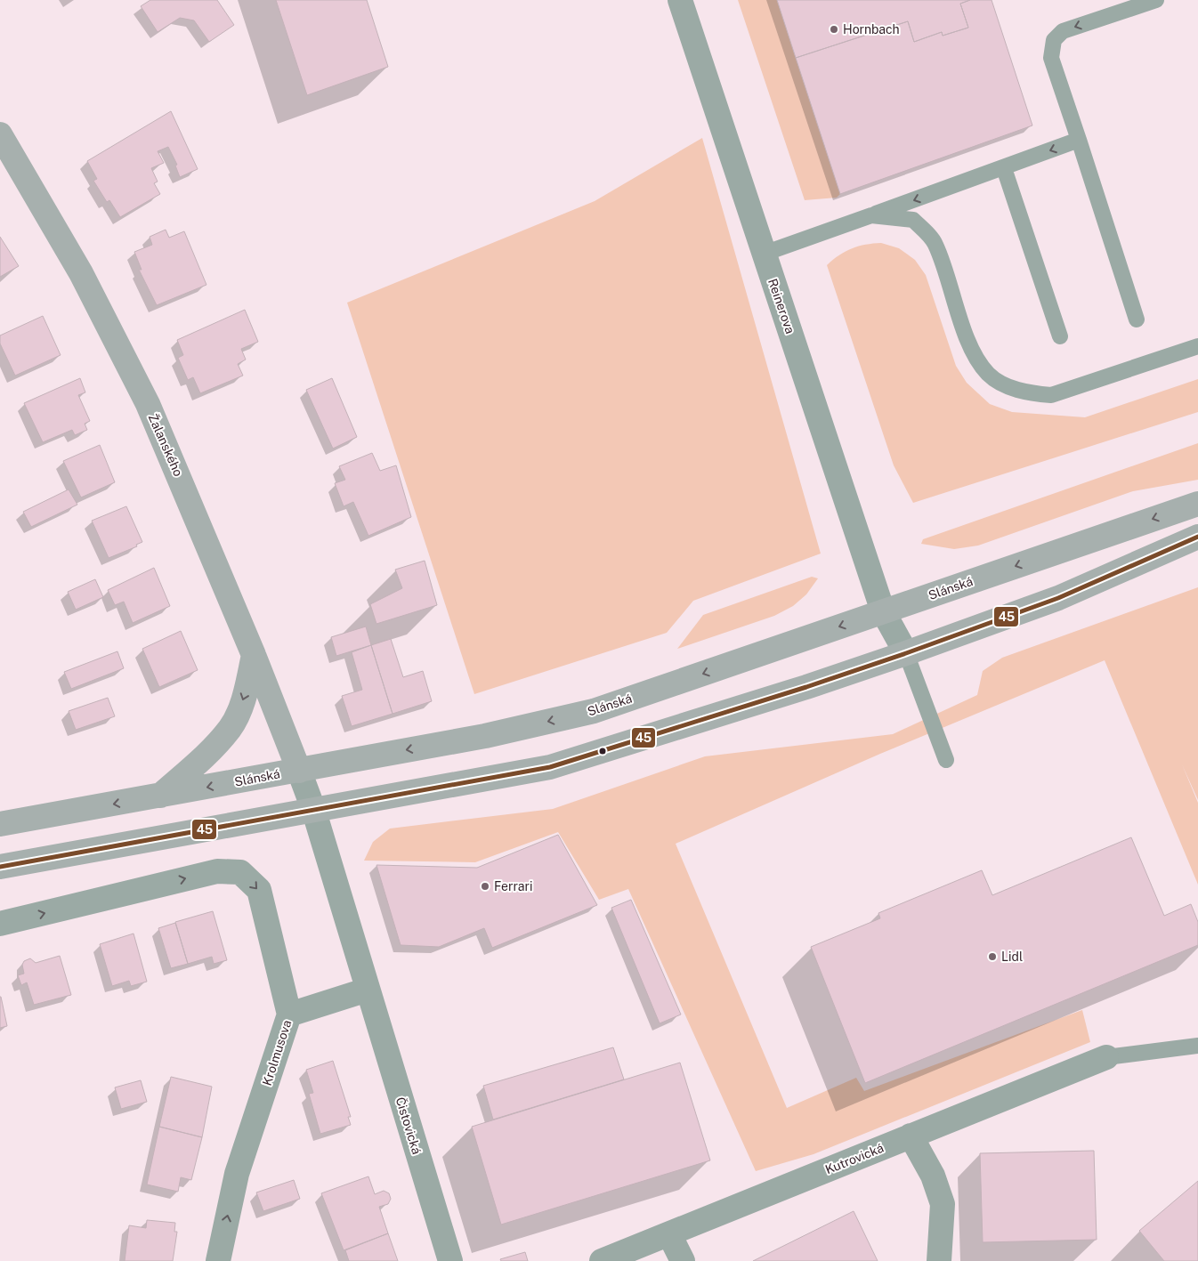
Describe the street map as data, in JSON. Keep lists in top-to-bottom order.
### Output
{
  "streets": {
    "main road": ["Žalanského", "Slánská"],
    "street": [
      "Reinerova",
      "Krolmusova",
      "Čistovická",
      "Kutrovická"
    ]
  },
  "crossings": [
    ["Reinerova", "Slánská"],
    ["Žalanského", "Slánská"],
    ["Žalanského", "Čistovická"],
    ["Slánská", "Čistovická"]
  ],
  "places": ["Hornbach", "Ferrari", "Lidl"],
  "lines": ["transit line 45"]
}
